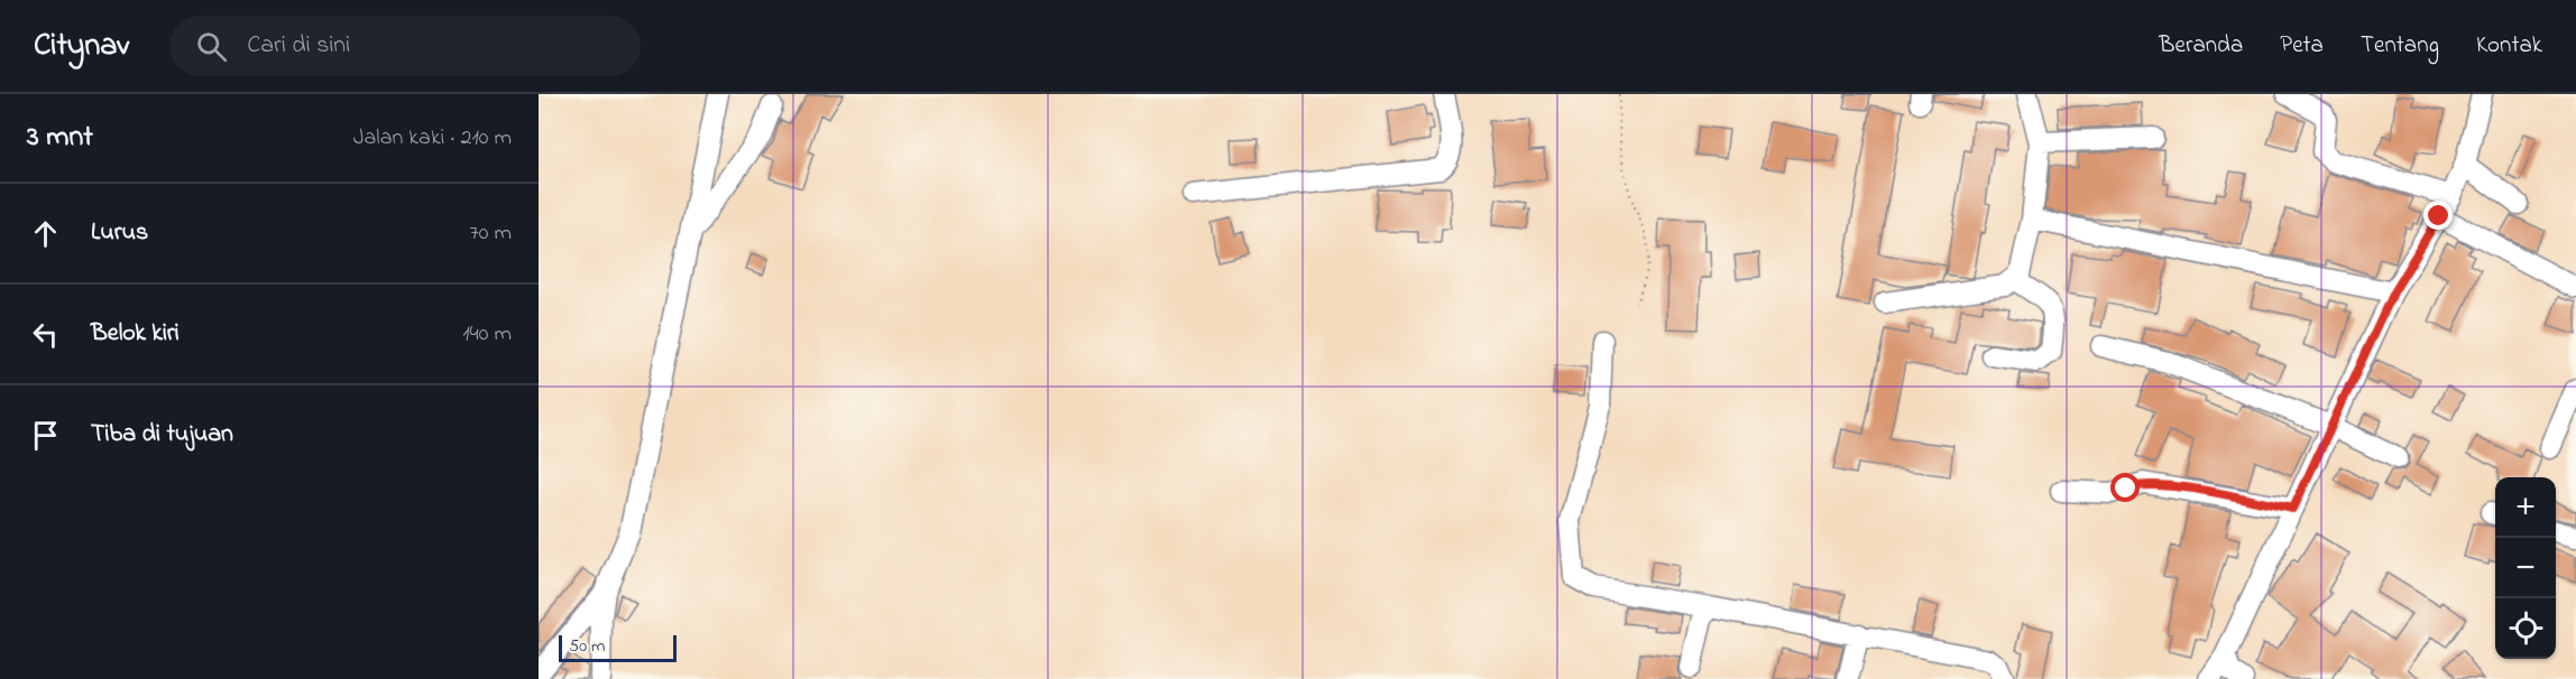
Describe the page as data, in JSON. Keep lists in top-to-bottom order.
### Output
{
  "scale_bar": "50 m",
  "page": {
    "header": "Citynav",
    "search": "Cari di sini",
    "nav": [
      "Beranda",
      "Peta",
      "Tentang",
      "Kontak"
    ],
    "heading": ["3 mnt", "Jalan kaki · 210 m"],
    "list": [
      ["Lurus", "70 m"],
      ["Belok kiri", "140 m"],
      "Tiba di tujuan"
    ],
    "map_buttons": ["+", "−"],
    "scale": "50 m"
  }
}
